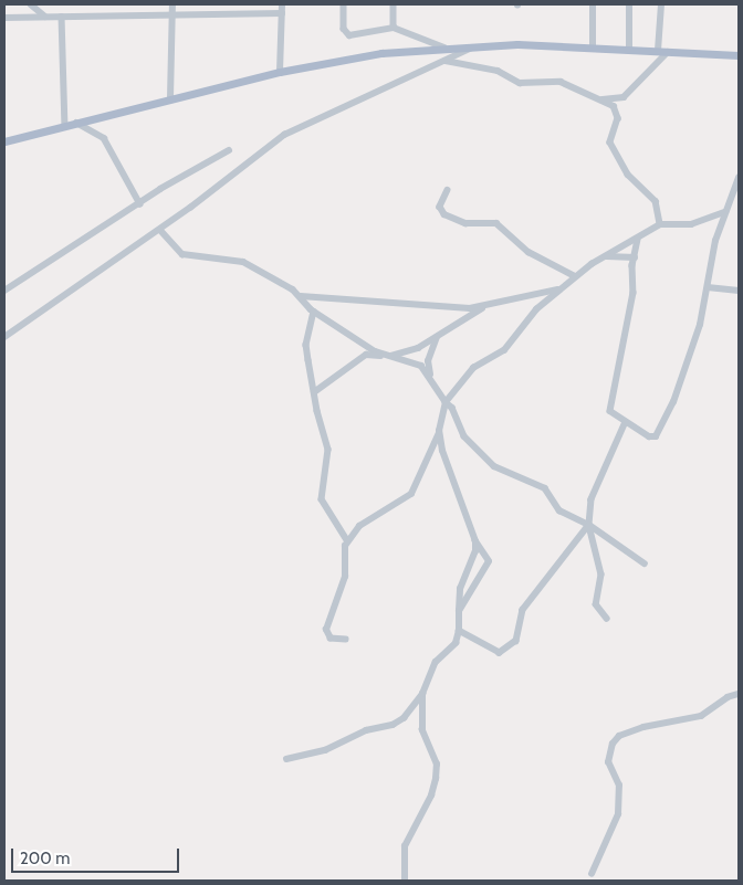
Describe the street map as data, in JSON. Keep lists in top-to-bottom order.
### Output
{
  "scale_bar": "200 m"
}
